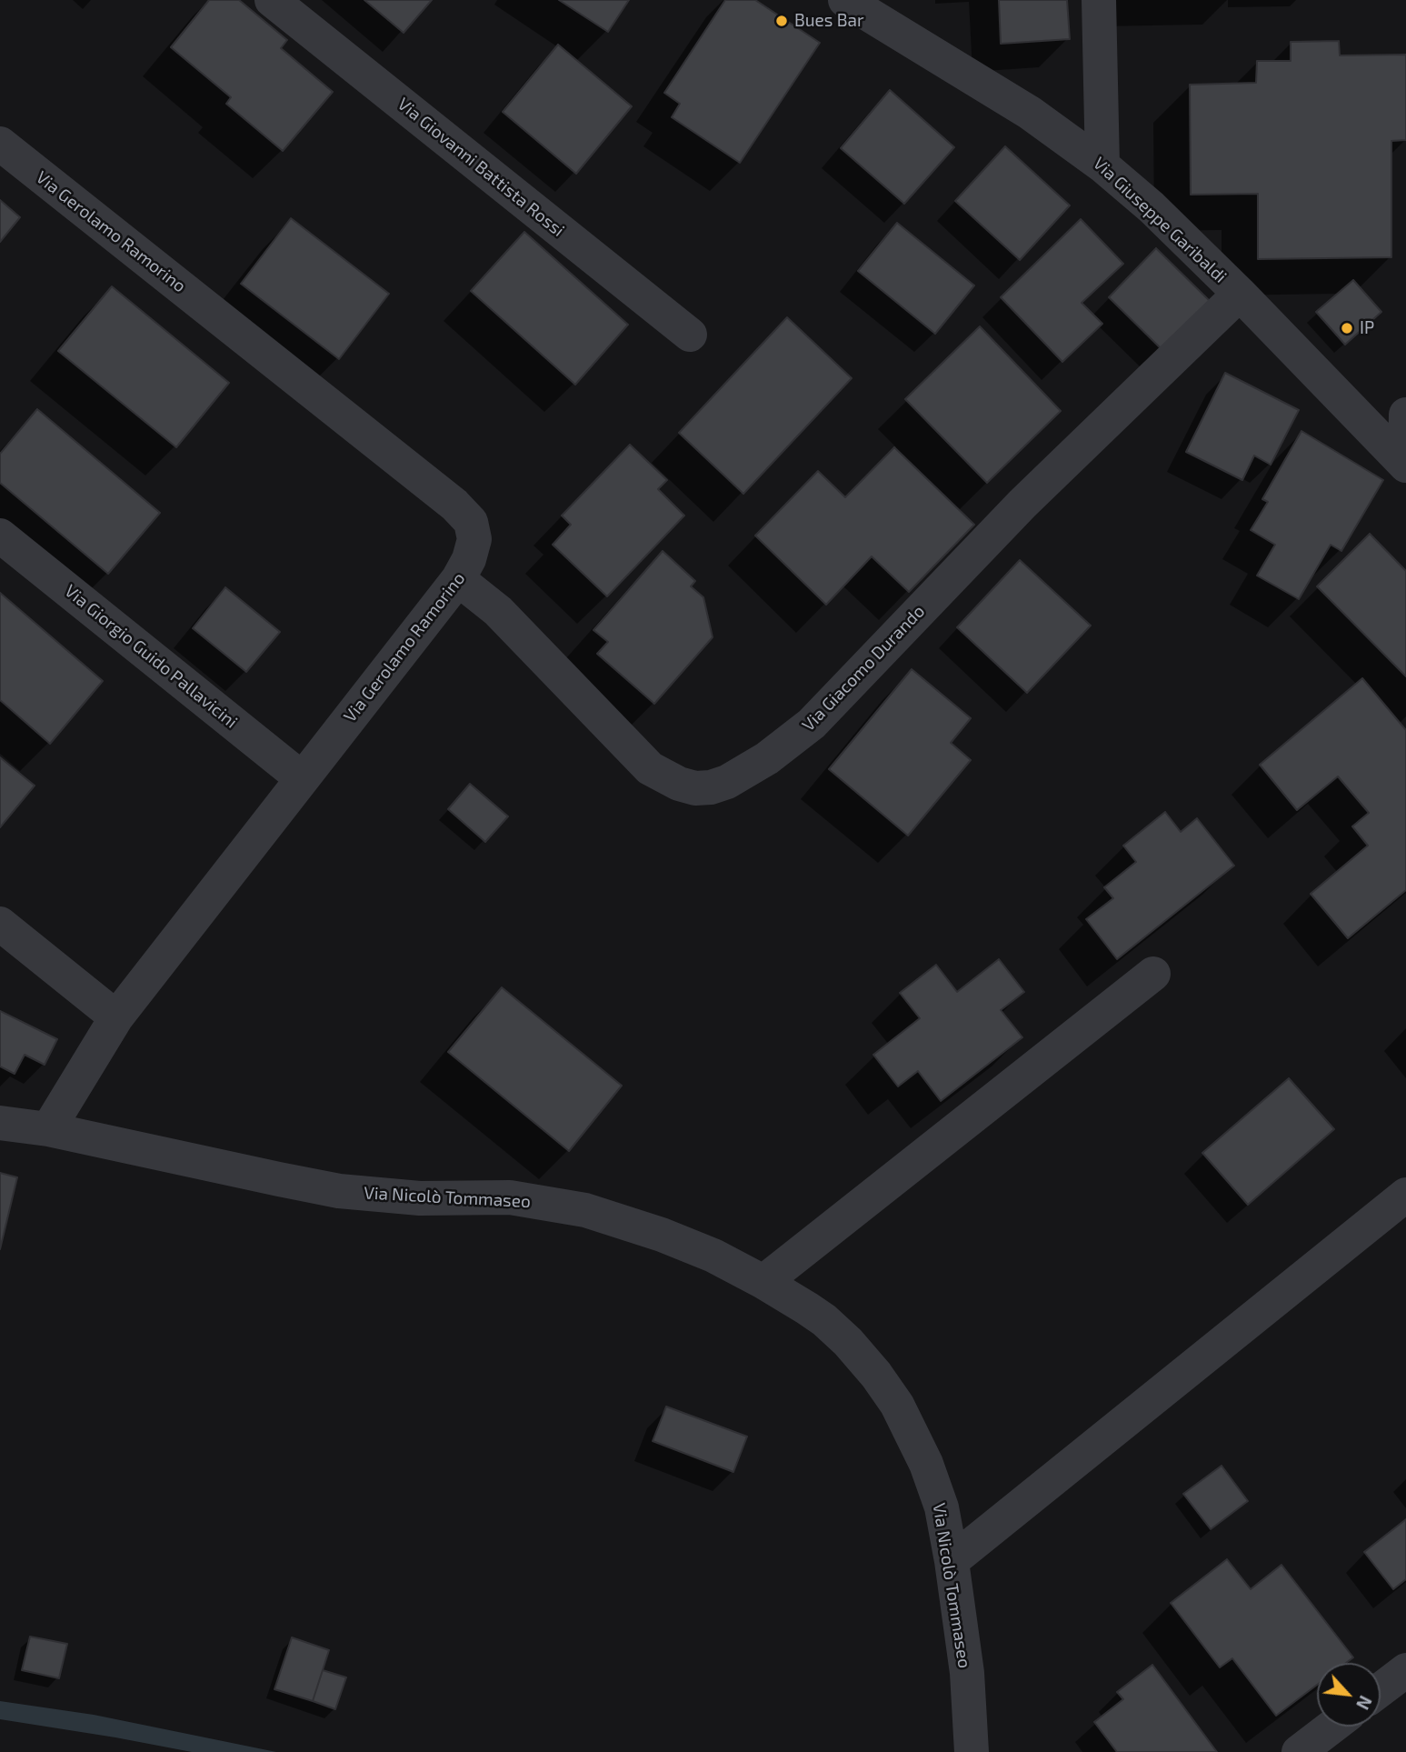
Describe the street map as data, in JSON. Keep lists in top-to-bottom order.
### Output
{
  "streets": {
    "street": [
      "Via Giovanni Battista Rossi",
      "Via Giuseppe Garibaldi",
      "Via Gerolamo Ramorino",
      "Via Giorgio Guido Pallavicini",
      "Via Giacomo Durando",
      "Via Nicolò Tommaseo"
    ]
  },
  "crossings": [
    ["Via Giuseppe Garibaldi", "Via Giacomo Durando"],
    ["Via Gerolamo Ramorino", "Via Giorgio Guido Pallavicini"],
    ["Via Gerolamo Ramorino", "Via Giacomo Durando"],
    ["Via Gerolamo Ramorino", "Via Nicolò Tommaseo"]
  ],
  "places": ["Bues Bar", "IP"],
  "north": "bottom right"
}
